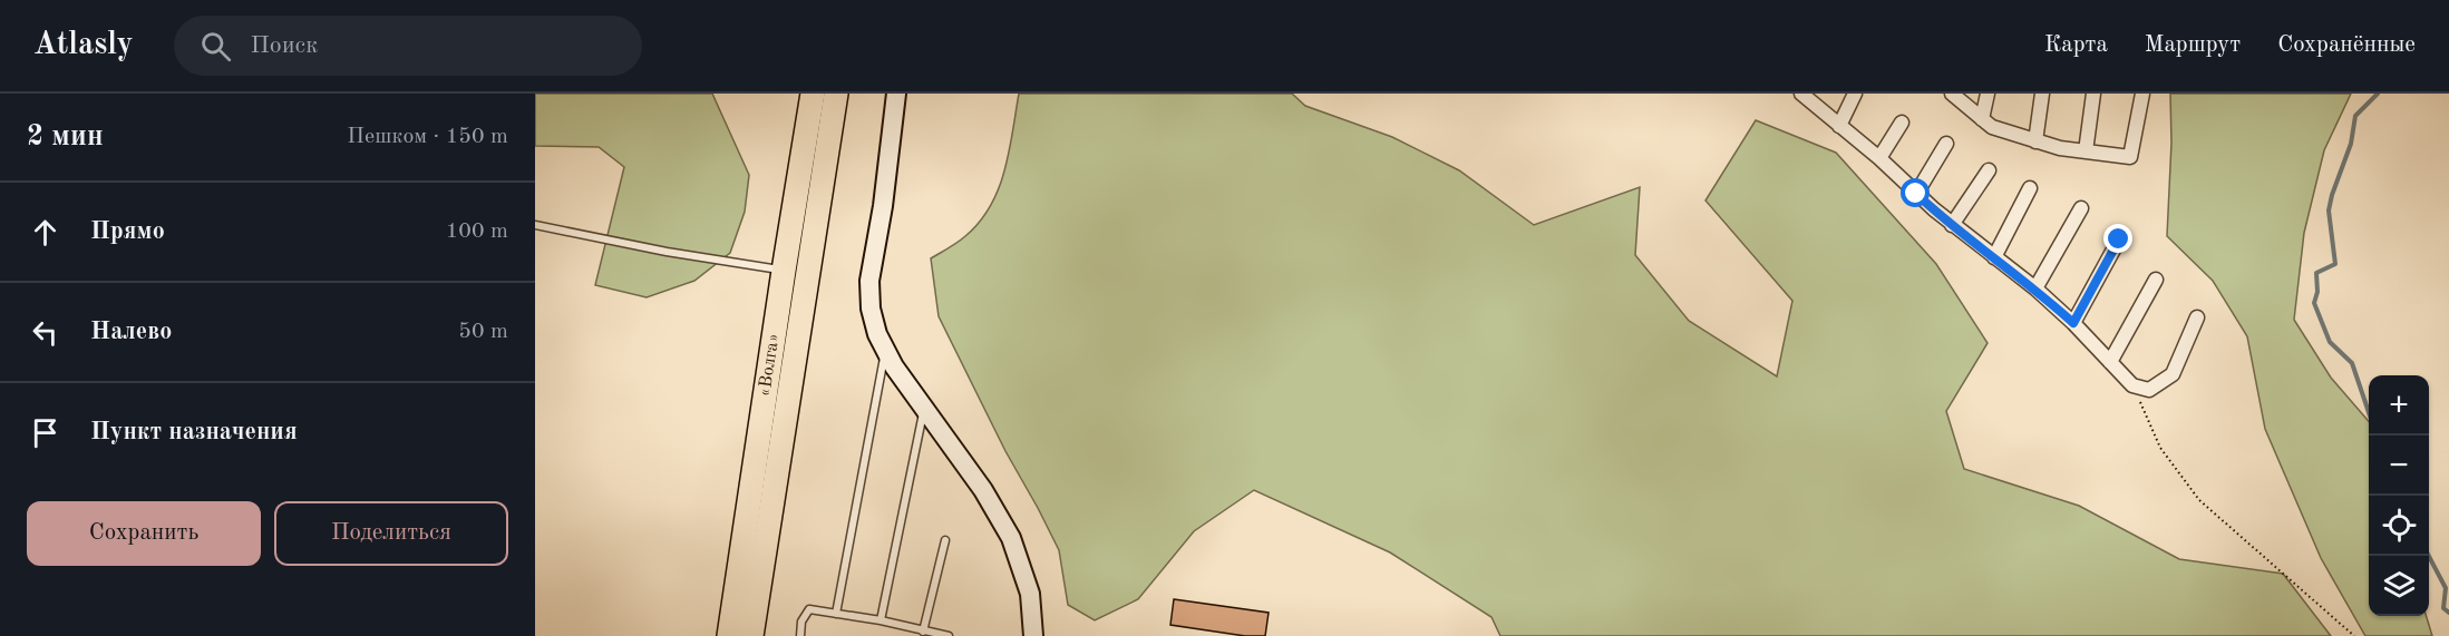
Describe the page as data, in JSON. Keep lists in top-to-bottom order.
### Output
{
  "streets": {
    "highway": ["«Волга»"]
  },
  "page": {
    "header": "Atlasly",
    "search": "Поиск",
    "nav": ["Карта", "Маршрут", "Сохранённые"],
    "heading": ["2 мин", "Пешком · 150 m"],
    "list": [
      ["Прямо", "100 m"],
      ["Налево", "50 m"],
      "Пункт назначения"
    ],
    "map_buttons": ["+", "−"],
    "buttons": ["Сохранить", "Поделиться"]
  }
}
